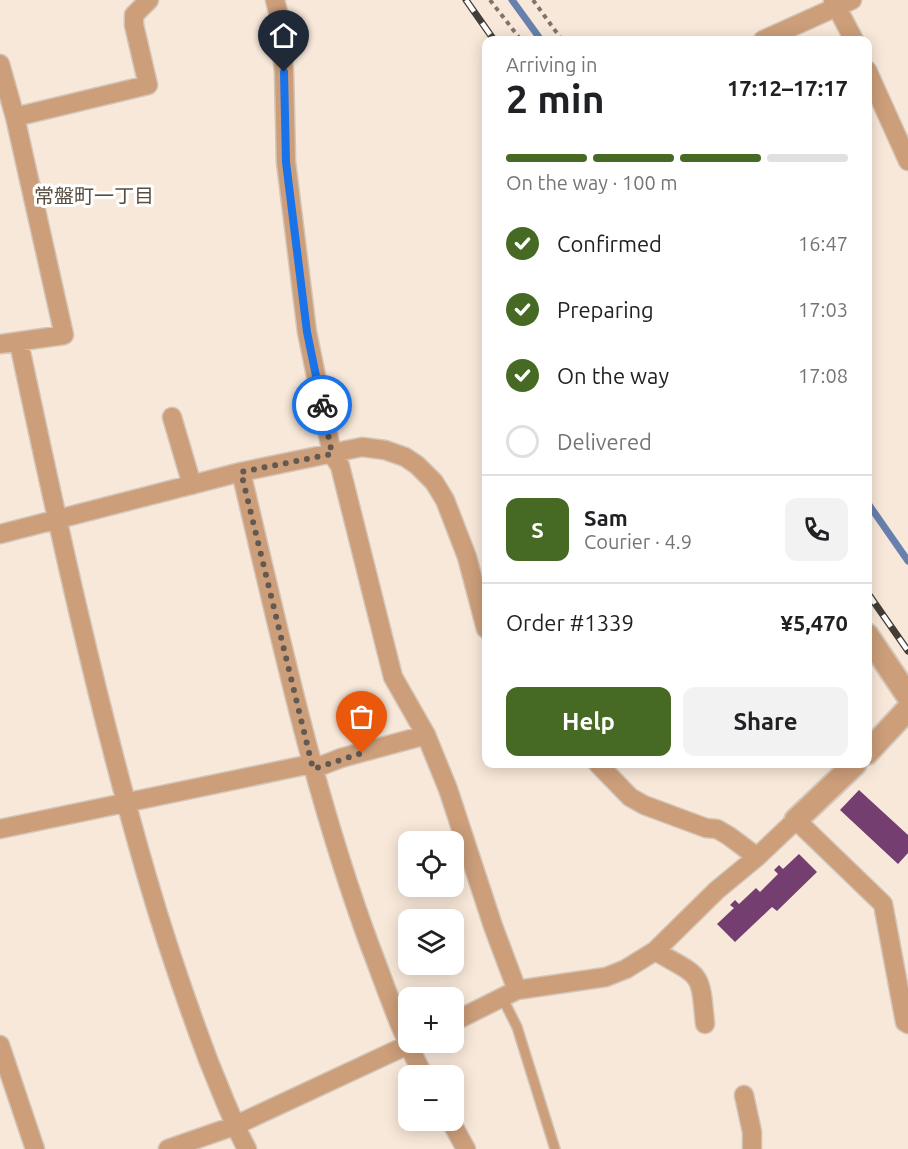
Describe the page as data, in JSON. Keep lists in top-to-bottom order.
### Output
{
  "districts": ["常盤町一丁目"],
  "page": {
    "heading": ["2 min", "Arriving in", "17:12–17:17"],
    "panel": [
      "Sam",
      "Courier · 4.9",
      "Order #1339",
      "¥5,470"
    ],
    "bar": "On the way · 100 m",
    "list": [
      ["Confirmed", "16:47"],
      ["Preparing", "17:03"],
      ["On the way", "17:08"],
      "Delivered"
    ],
    "round": "S",
    "buttons": ["Help", "Share"],
    "map_buttons": ["+", "−"]
  }
}
